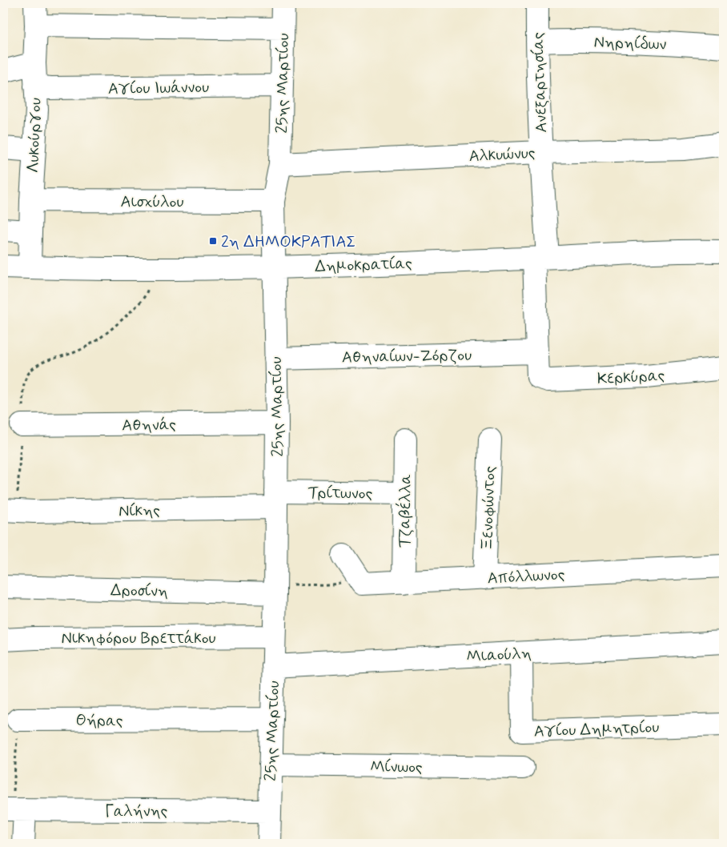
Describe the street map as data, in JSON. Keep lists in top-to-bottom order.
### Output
{
  "streets": {
    "street": [
      "Νηρηίδων",
      "Ανεξαρτησίας",
      "25ης Μαρτίου",
      "Αγίου Ιωάννου",
      "Λυκούργου",
      "Αλκυώνυς",
      "Αισχύλου",
      "Δημοκρατίας",
      "Αθηναίων-Ζόρζου",
      "Κερκύρας",
      "Αθηνάς",
      "Τρίτωνος",
      "Ξενοφώντος",
      "Νίκης",
      "Τζαβέλλα",
      "Απόλλωνος",
      "Δροσίνη",
      "Νικηφόρου Βρεττάκου",
      "Μιαούλη",
      "Θήρας",
      "Αγίου Δημητρίου",
      "Μίνωος",
      "Γαλήνης"
    ]
  },
  "crossings": [
    ["Νηρηίδων", "Ανεξαρτησίας"],
    ["Ανεξαρτησίας", "Αλκυώνυς"],
    ["Ανεξαρτησίας", "Δημοκρατίας"],
    ["Ανεξαρτησίας", "Αθηναίων-Ζόρζου"],
    ["Ανεξαρτησίας", "Κερκύρας"],
    ["25ης Μαρτίου", "Αγίου Ιωάννου"],
    ["25ης Μαρτίου", "Αλκυώνυς"],
    ["25ης Μαρτίου", "Αισχύλου"],
    ["25ης Μαρτίου", "Δημοκρατίας"],
    ["25ης Μαρτίου", "Αθηναίων-Ζόρζου"],
    ["25ης Μαρτίου", "Αθηνάς"],
    ["25ης Μαρτίου", "Τρίτωνος"],
    ["25ης Μαρτίου", "Νίκης"],
    ["25ης Μαρτίου", "Δροσίνη"],
    ["25ης Μαρτίου", "Νικηφόρου Βρεττάκου"],
    ["25ης Μαρτίου", "Μιαούλη"],
    ["25ης Μαρτίου", "Θήρας"],
    ["25ης Μαρτίου", "Μίνωος"],
    ["25ης Μαρτίου", "Γαλήνης"],
    ["Αγίου Ιωάννου", "Λυκούργου"],
    ["Λυκούργου", "Αισχύλου"],
    ["Λυκούργου", "Δημοκρατίας"],
    ["Τρίτωνος", "Νίκης"],
    ["Τρίτωνος", "Τζαβέλλα"],
    ["Ξενοφώντος", "Απόλλωνος"],
    ["Τζαβέλλα", "Απόλλωνος"],
    ["Μιαούλη", "Αγίου Δημητρίου"]
  ],
  "places": {
    "transit": ["2η ΔΗΜΟΚΡΑΤΙΑΣ"]
  }
}
